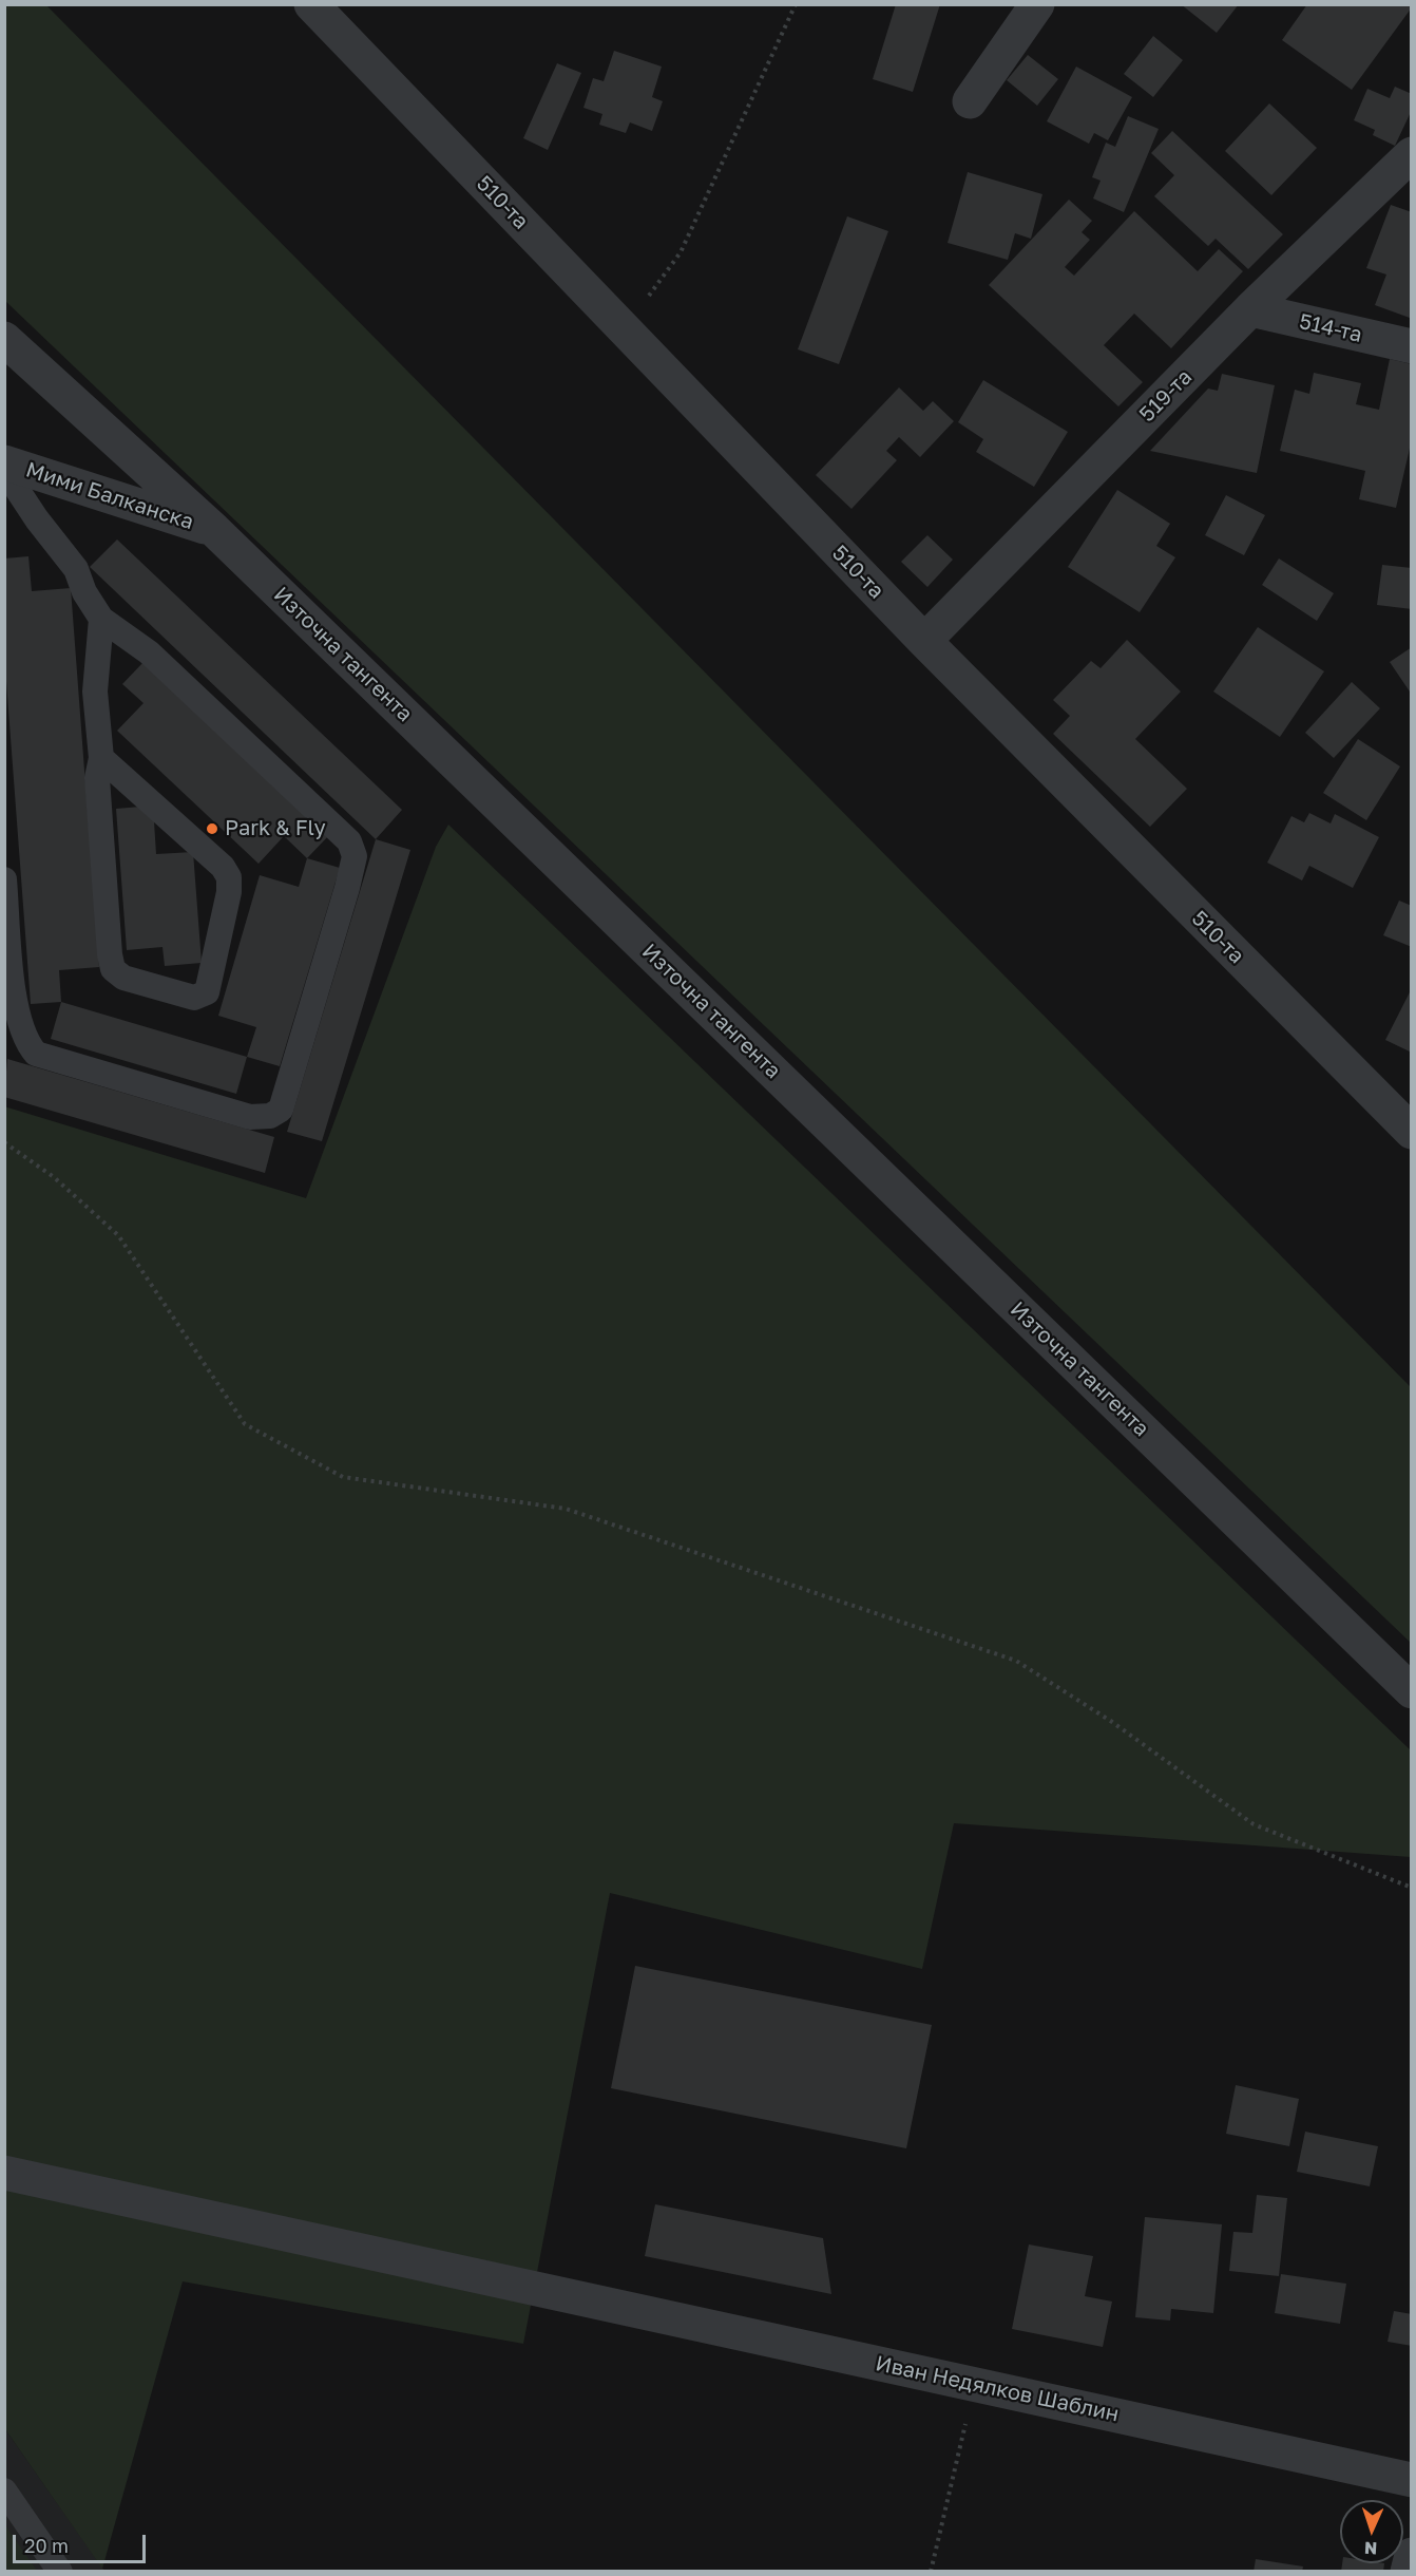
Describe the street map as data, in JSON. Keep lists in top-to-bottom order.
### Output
{
  "streets": {
    "street": [
      "510-та",
      "514-та",
      "519-та",
      "Мими Балканска",
      "Източна тангента",
      "Иван Недялков Шаблин"
    ]
  },
  "crossings": [
    ["510-та", "519-та"],
    ["514-та", "519-та"],
    ["Мими Балканска", "Източна тангента"]
  ],
  "places": ["Park & Fly"],
  "scale_bar": "20 m",
  "north": "bottom"
}
